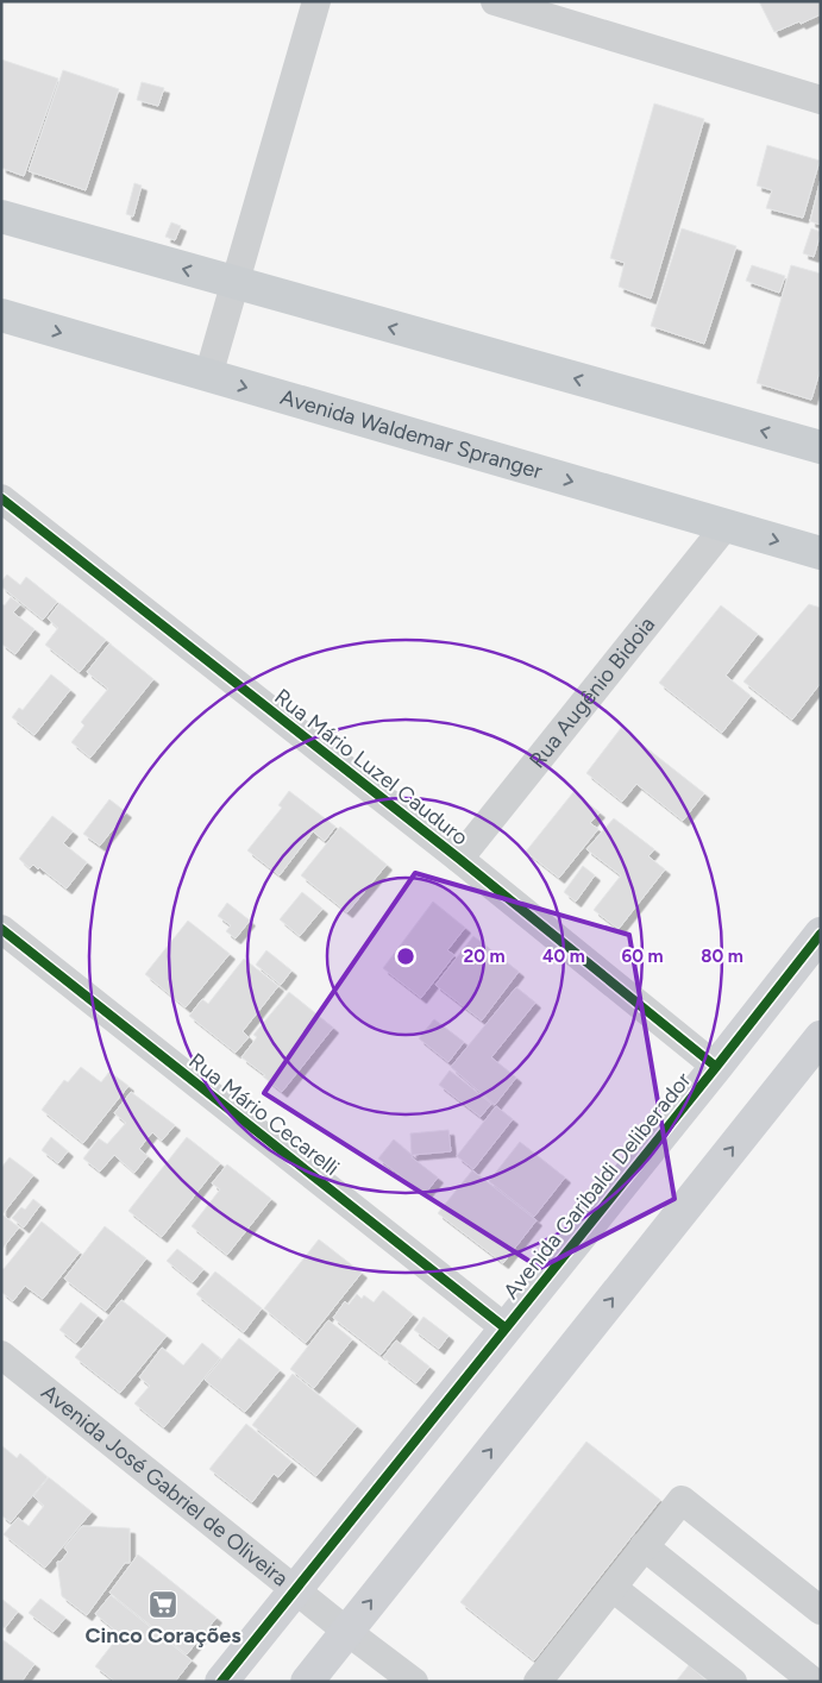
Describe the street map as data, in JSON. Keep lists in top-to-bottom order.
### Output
{
  "streets": {
    "main road": ["Avenida Waldemar Spranger"],
    "street": [
      "Rua Augênio Bidoia",
      "Rua Mário Luzel Cauduro",
      "Rua Mário Cecarelli",
      "Avenida Garibaldi Deliberador",
      "Avenida José Gabriel de Oliveira"
    ]
  },
  "crossings": [
    ["Avenida Waldemar Spranger", "Rua Augênio Bidoia"],
    ["Rua Augênio Bidoia", "Rua Mário Luzel Cauduro"],
    ["Rua Mário Luzel Cauduro", "Avenida Garibaldi Deliberador"],
    ["Rua Mário Cecarelli", "Avenida Garibaldi Deliberador"],
    ["Avenida Garibaldi Deliberador", "Avenida José Gabriel de Oliveira"]
  ],
  "places": {
    "supermarket": ["Cinco Corações"]
  },
  "rings": [
    "20 m",
    "40 m",
    "60 m",
    "80 m"
  ]
}
